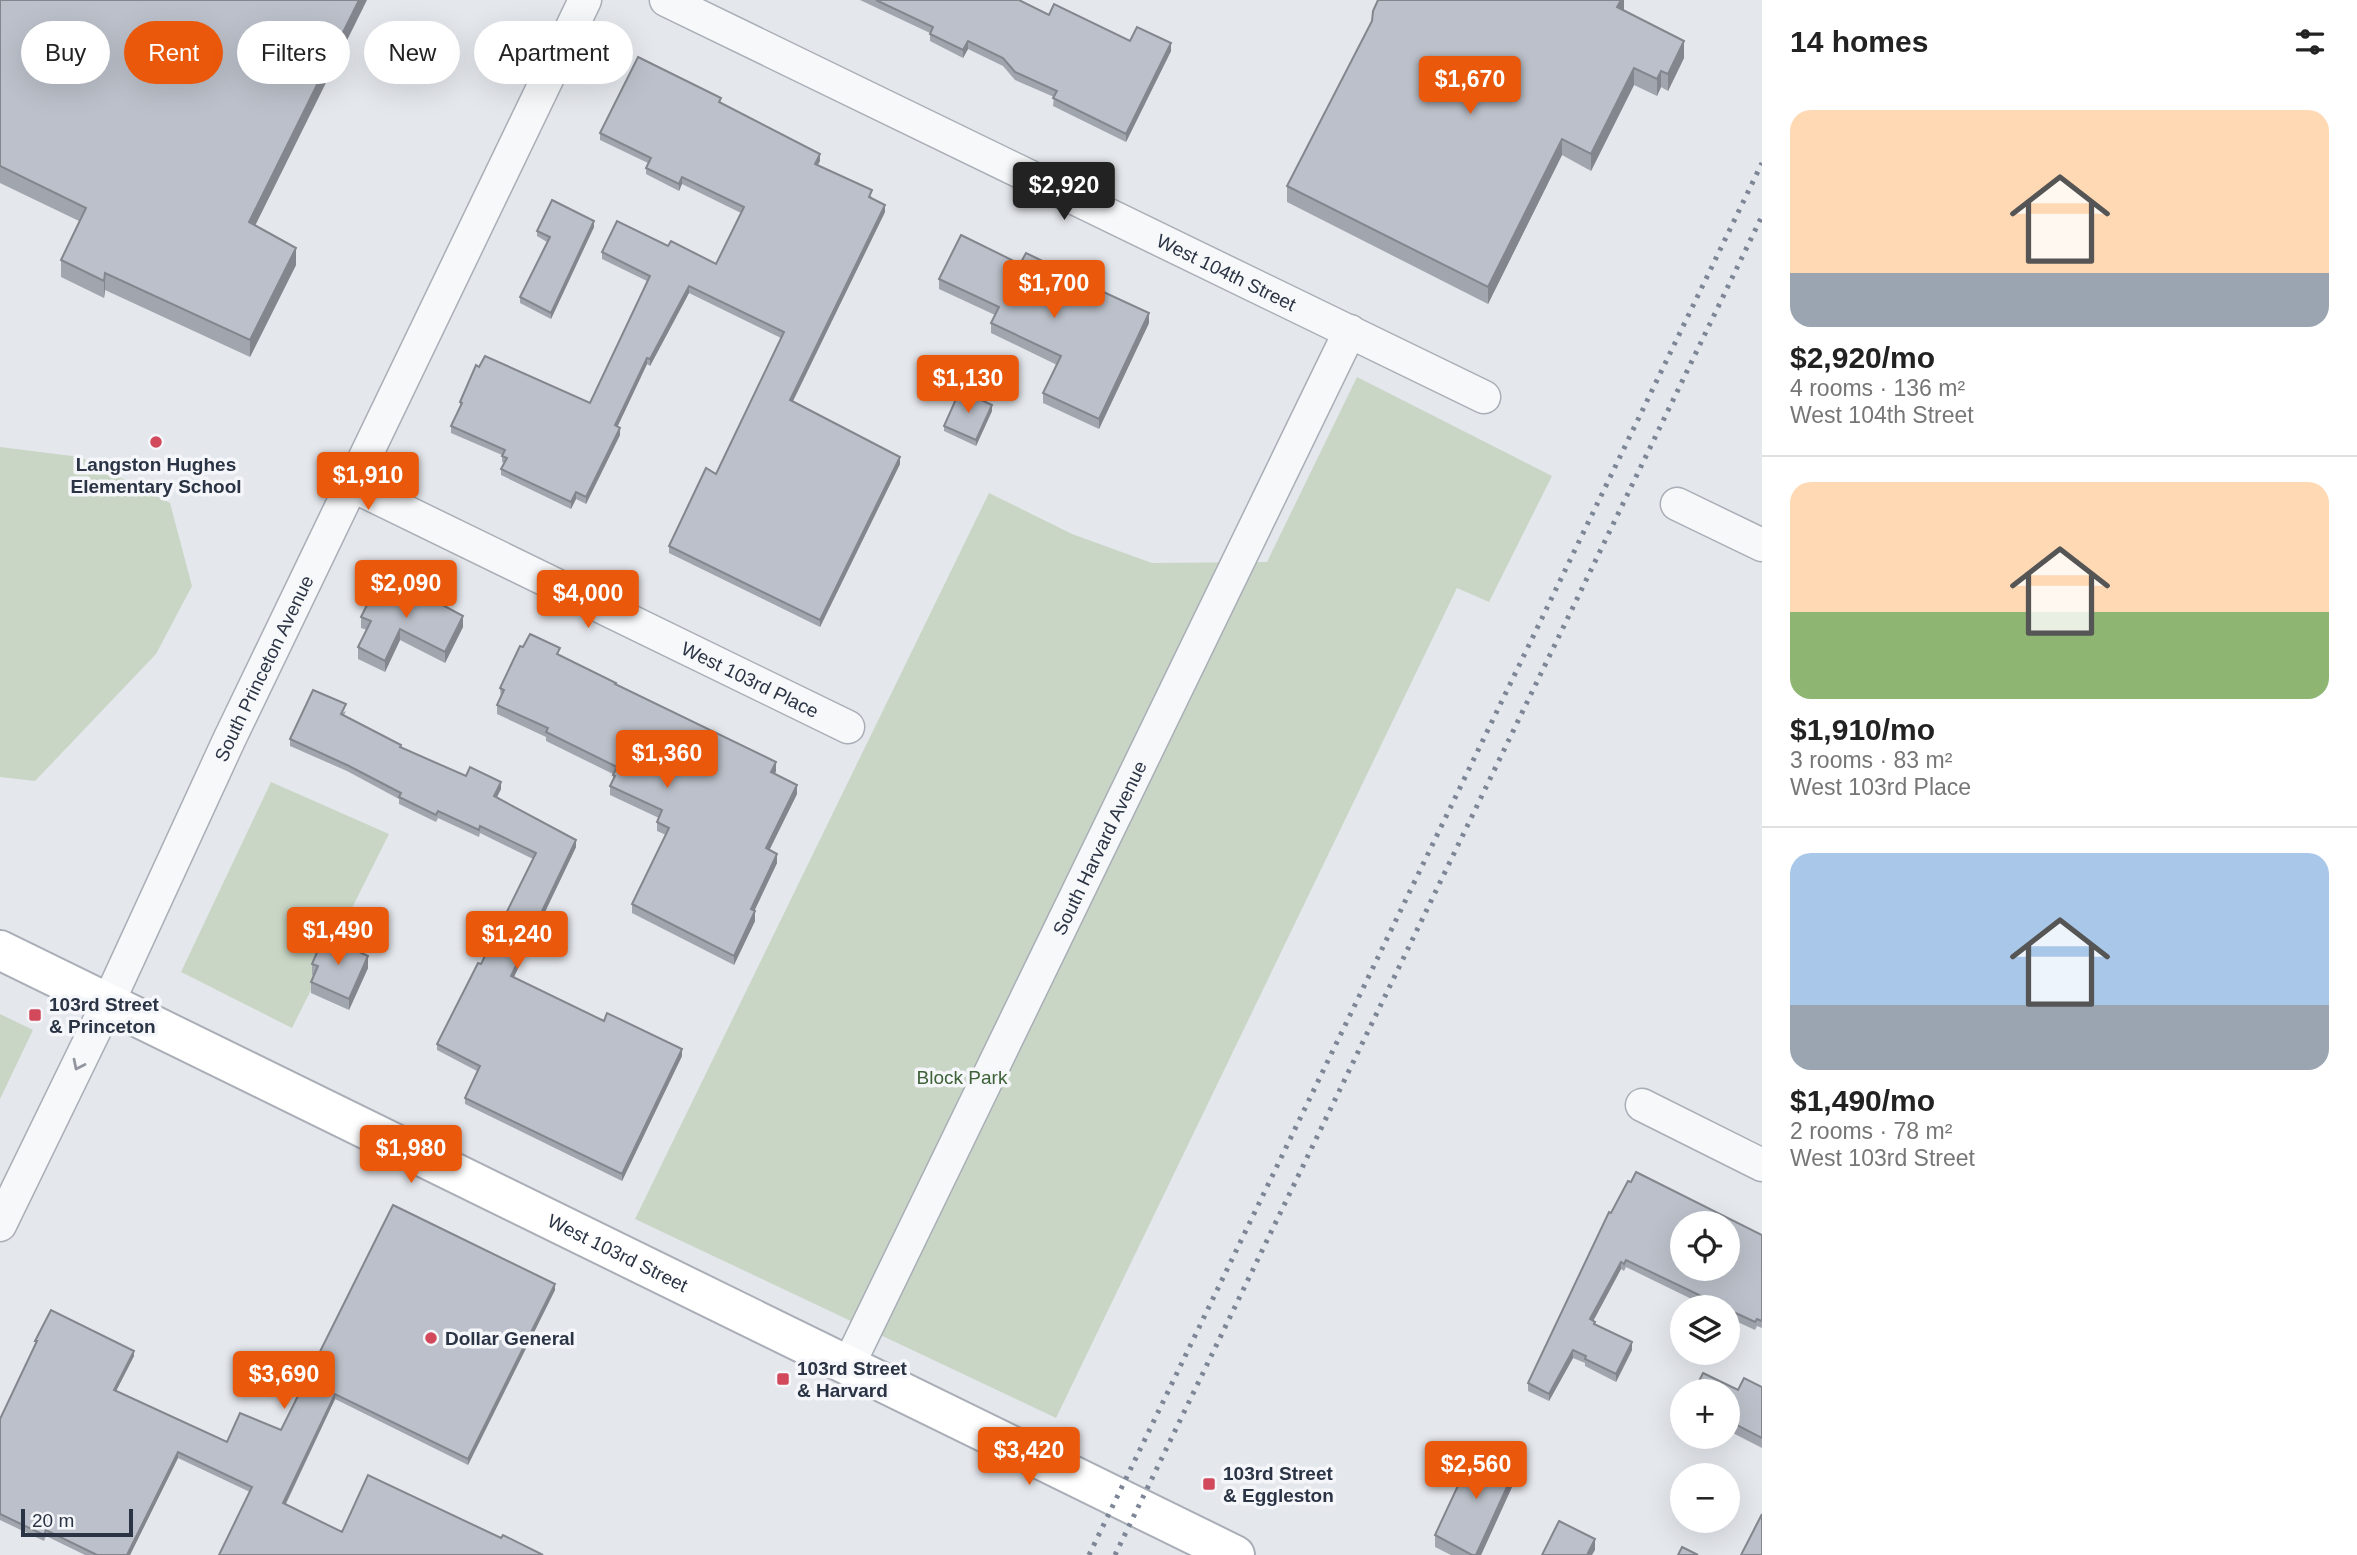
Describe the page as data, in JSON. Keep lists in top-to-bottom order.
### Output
{
  "streets": {
    "main road": ["West 103rd Street"],
    "street": [
      "West 104th Street",
      "South Princeton Avenue",
      "West 103rd Place",
      "South Harvard Avenue"
    ]
  },
  "crossings": [
    ["West 104th Street", "South Harvard Avenue"],
    ["South Princeton Avenue", "West 103rd Place"],
    ["South Princeton Avenue", "West 103rd Street"],
    ["South Harvard Avenue", "West 103rd Street"]
  ],
  "parks": ["Block Park"],
  "places": {
    "other": ["Langston Hughes Elementary School", "Dollar General"],
    "transit": ["103rd Street & Princeton", "103rd Street & Harvard", "103rd Street & Eggleston"]
  },
  "scale_bar": "20 m",
  "page": {
    "heading": "14 homes",
    "chip": [
      "Buy",
      "Rent",
      "Filters",
      "New",
      "Apartment"
    ],
    "price": [
      "$1,670",
      "$2,920",
      "$1,700",
      "$1,130",
      "$1,910",
      "$2,090",
      "$4,000",
      "$1,360",
      "$1,490",
      "$1,240",
      "$1,980",
      "$3,690",
      "$3,420",
      "$2,560"
    ],
    "list": [
      {
        "name": "$2,920/mo",
        "note": "4 rooms · 136 m² · West 104th Street"
      },
      {
        "name": "$1,910/mo",
        "note": "3 rooms · 83 m² · West 103rd Place"
      },
      {
        "name": "$1,490/mo",
        "note": "2 rooms · 78 m² · West 103rd Street"
      }
    ],
    "map_buttons": ["+", "−"],
    "scale": "20 m"
  }
}
